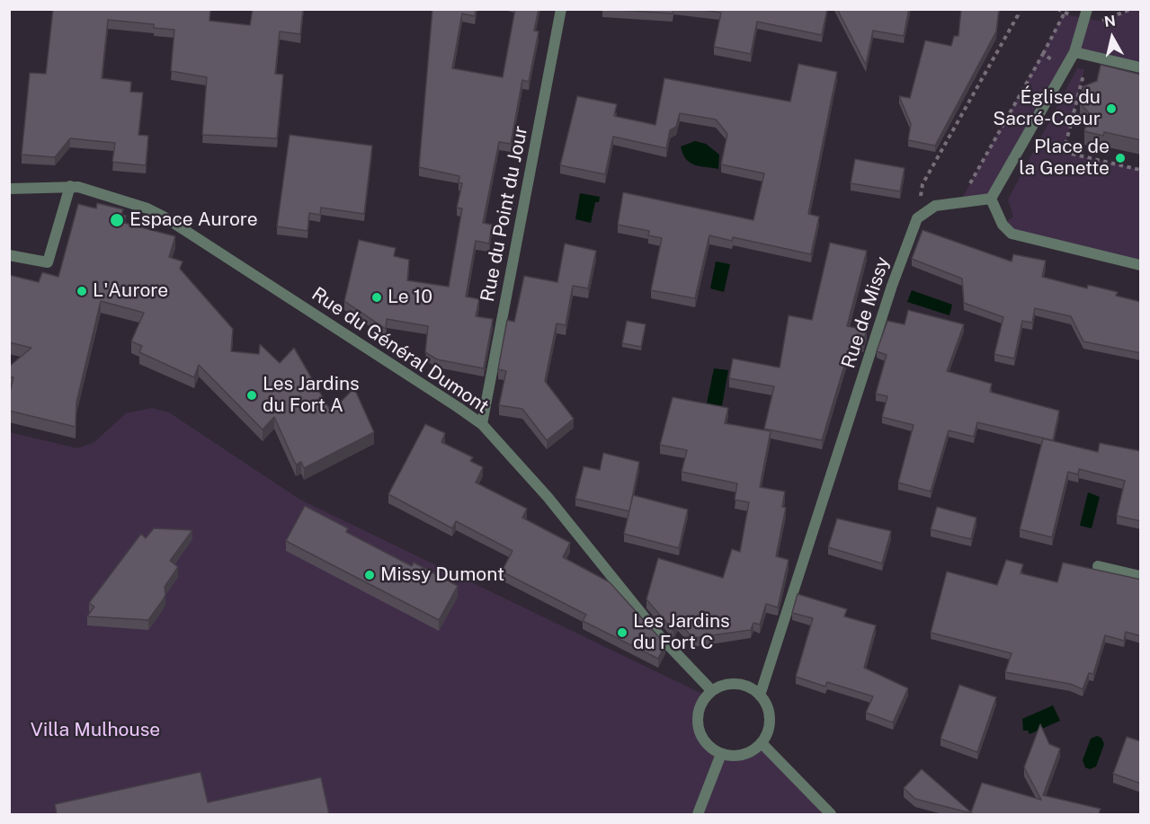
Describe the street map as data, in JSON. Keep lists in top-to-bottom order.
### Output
{
  "streets": {
    "street": ["Rue du Point du Jour", "Rue de Missy", "Rue du Général Dumont"]
  },
  "crossings": [
    ["Rue du Point du Jour", "Rue du Général Dumont"],
    ["Rue de Missy", "Rue du Général Dumont"]
  ],
  "parks": ["Villa Mulhouse"],
  "places": [
    "Église du Sacré-Cœur",
    "Place de la Genette",
    "Espace Aurore",
    "L'Aurore",
    "Le 10",
    "Les Jardins du Fort A",
    "Missy Dumont",
    "Les Jardins du Fort C"
  ],
  "north": "top"
}
